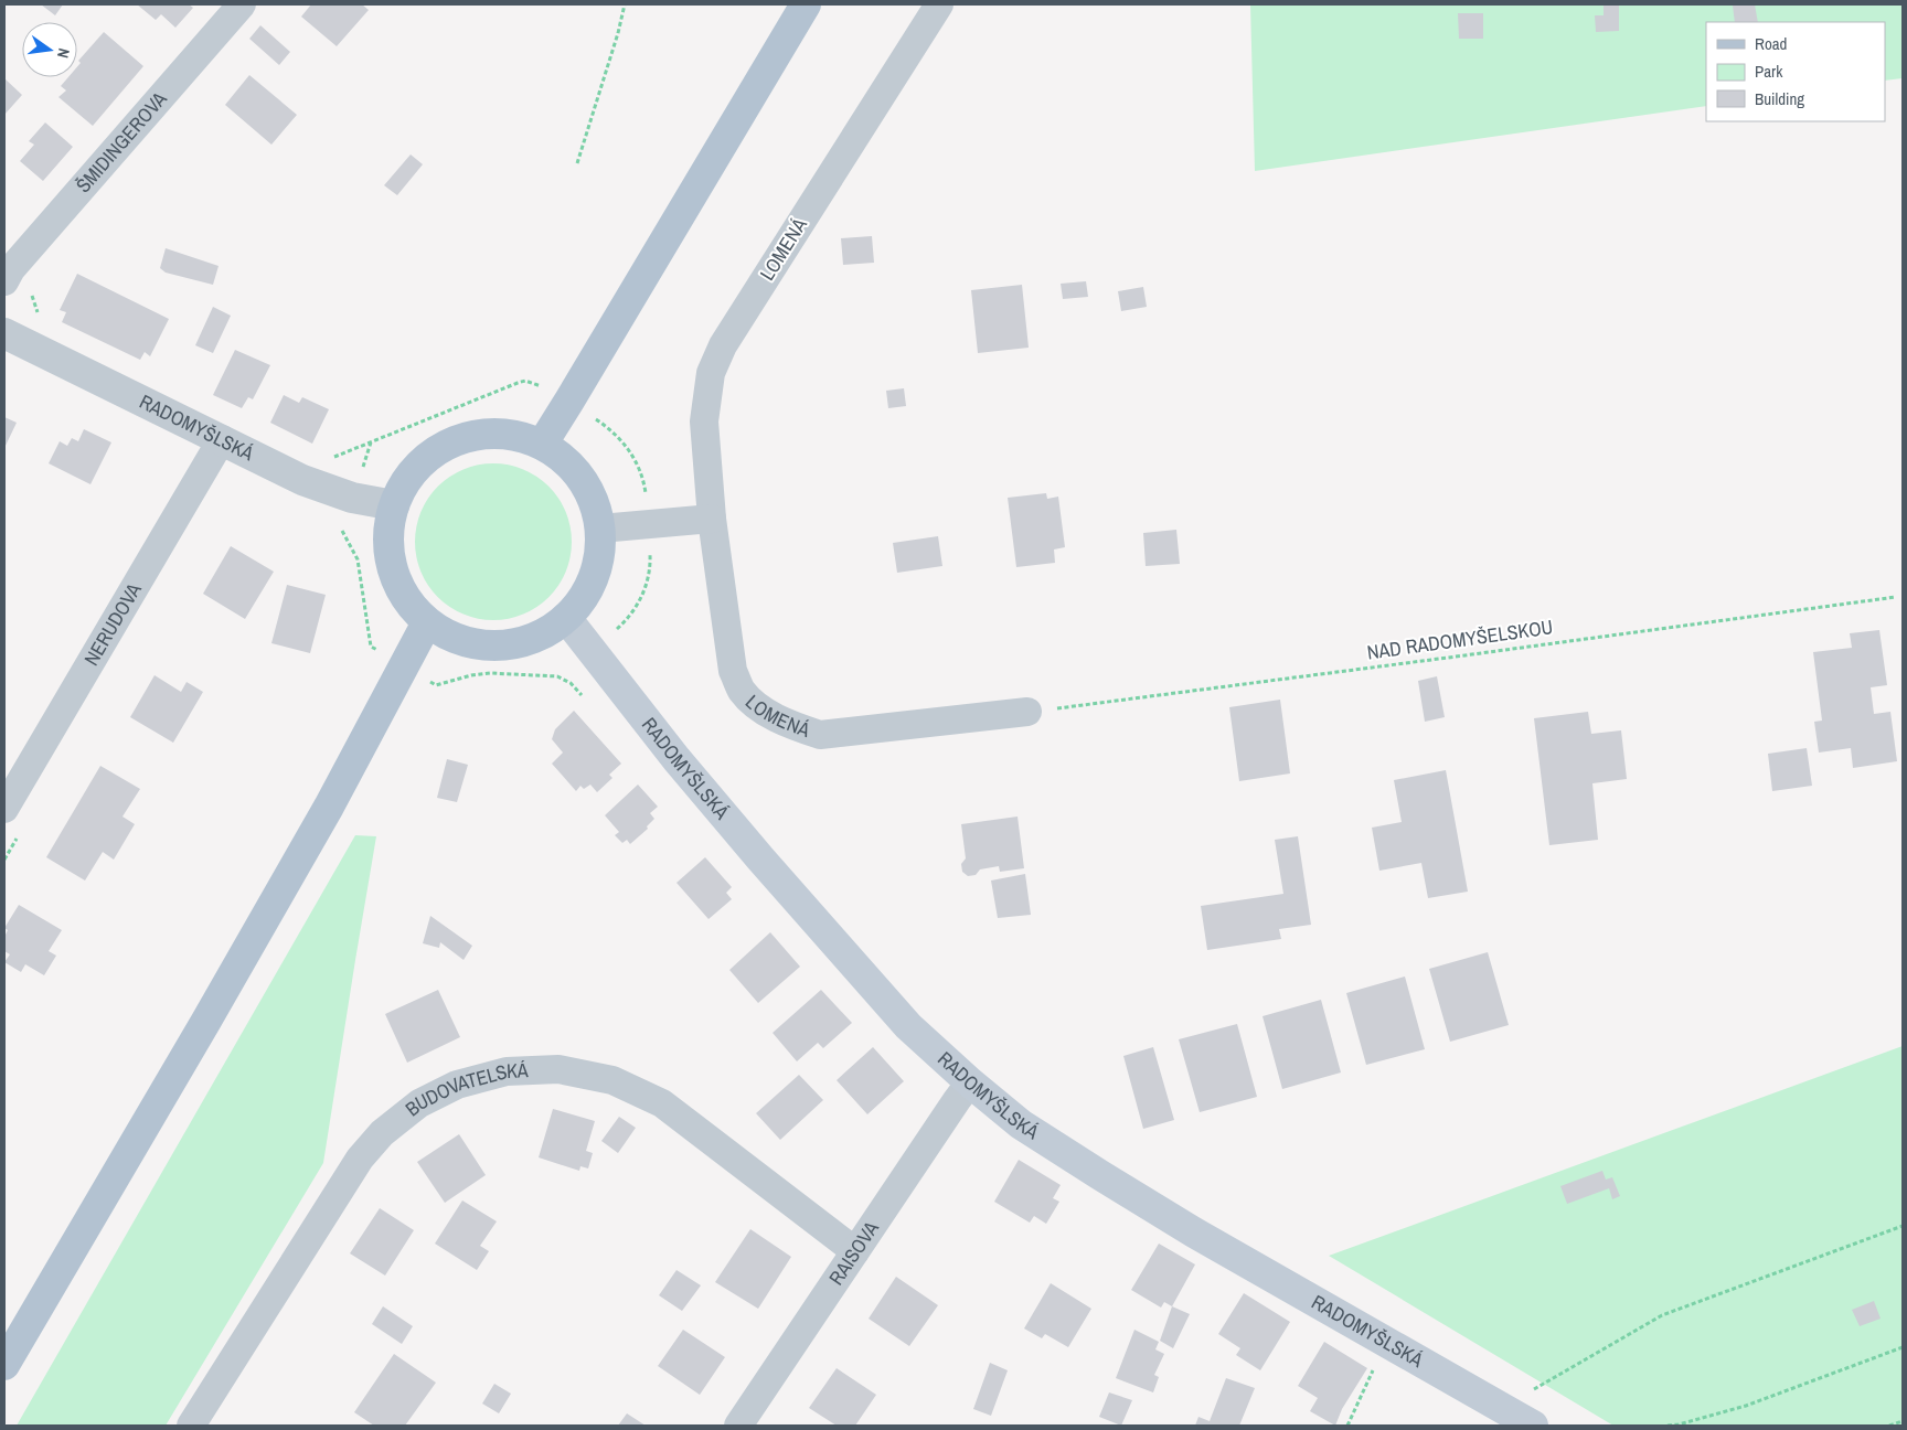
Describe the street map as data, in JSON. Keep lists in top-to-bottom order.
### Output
{
  "streets": {
    "main road": ["RADOMYŠLSKÁ"],
    "street": [
      "ŠMIDINGEROVA",
      "LOMENÁ",
      "NERUDOVA",
      "BUDOVATELSKÁ",
      "RAISOVA"
    ],
    "path": ["NAD RADOMYŠELSKOU"]
  },
  "crossings": [
    ["LOMENÁ", "NAD RADOMYŠELSKOU"],
    ["RADOMYŠLSKÁ", "NERUDOVA"],
    ["RADOMYŠLSKÁ", "RAISOVA"],
    ["BUDOVATELSKÁ", "RAISOVA"]
  ],
  "legend": ["Road", "Park", "Building"],
  "north": "right"
}
